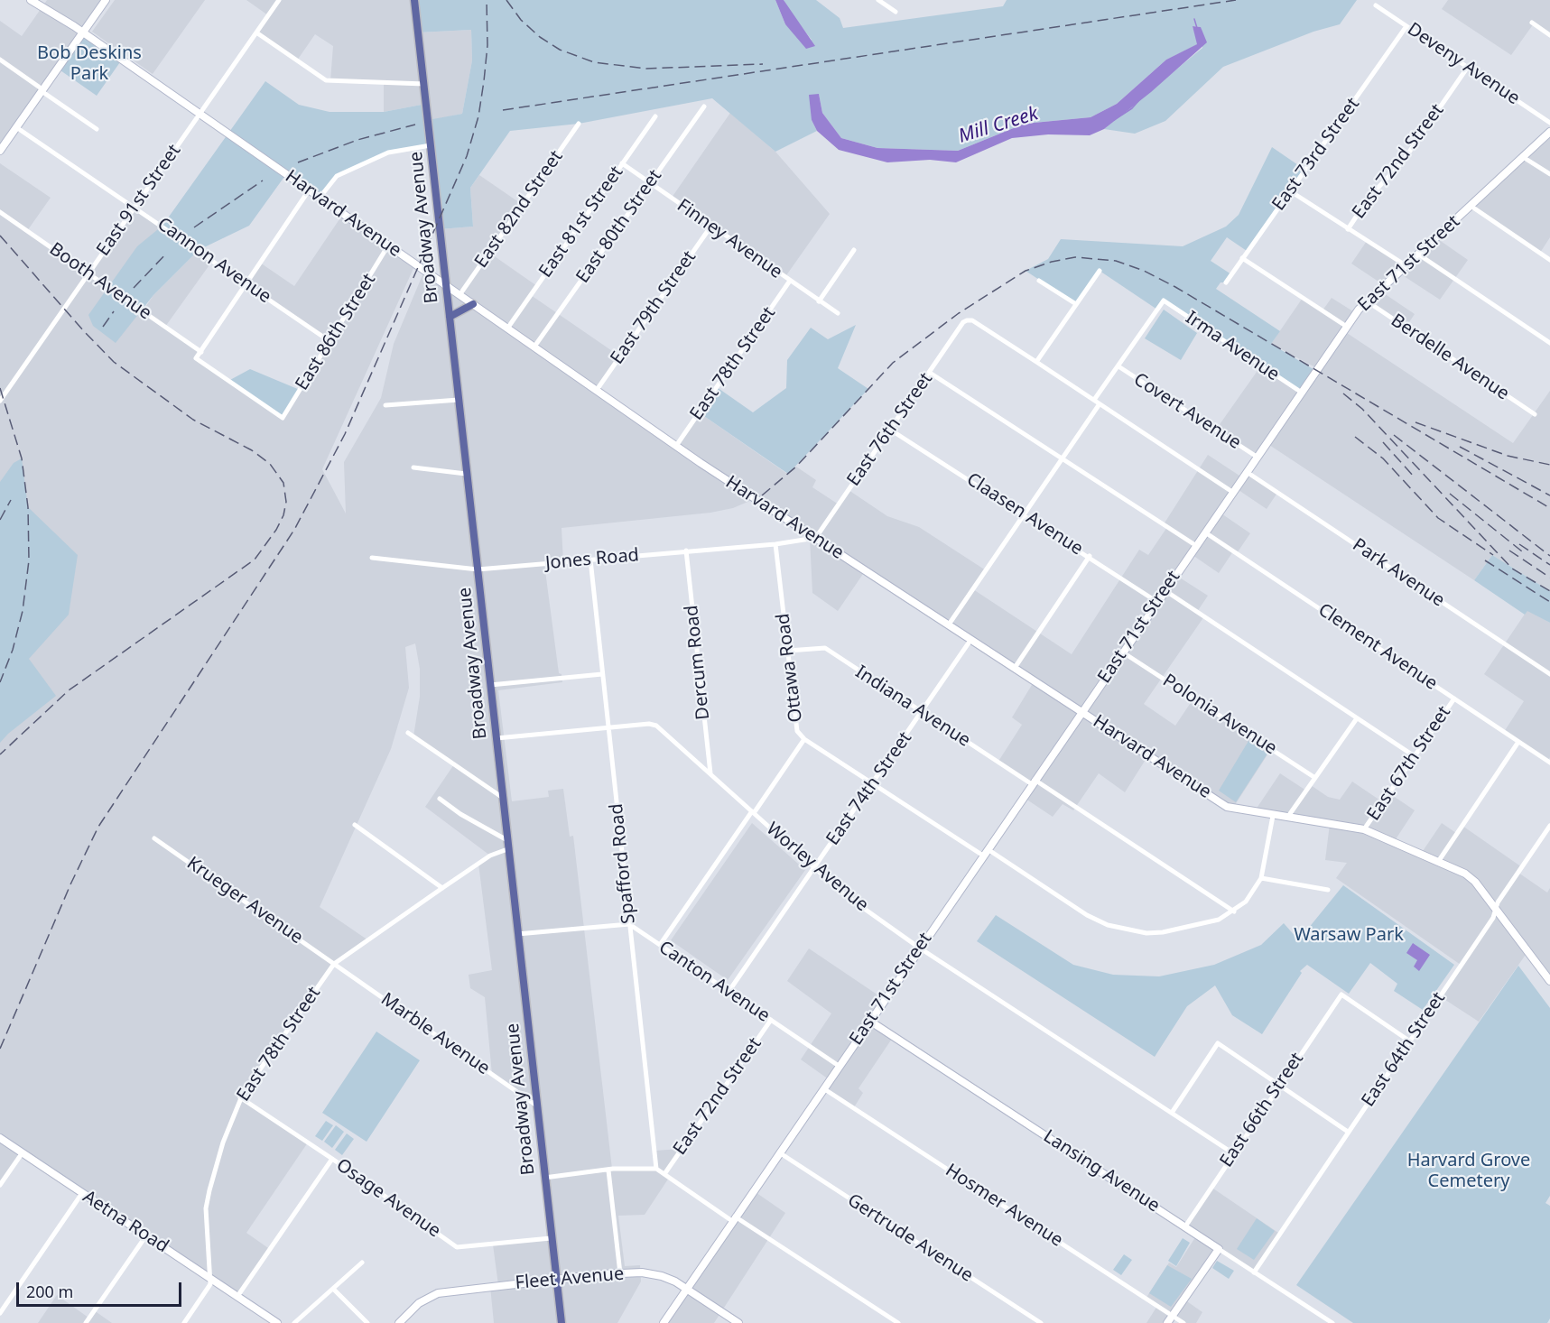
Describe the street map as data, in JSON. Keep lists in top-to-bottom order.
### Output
{
  "streets": {
    "main road": [
      "Harvard Avenue",
      "Broadway Avenue",
      "East 71st Street",
      "Lansing Avenue",
      "Aetna Road",
      "Fleet Avenue"
    ],
    "street": [
      "Deveny Avenue",
      "East 73rd Street",
      "East 72nd Street",
      "East 91st Street",
      "East 82nd Street",
      "East 81st Street",
      "East 80th Street",
      "Finney Avenue",
      "Cannon Avenue",
      "Booth Avenue",
      "East 79th Street",
      "East 86th Street",
      "Irma Avenue",
      "Berdelle Avenue",
      "East 78th Street",
      "Covert Avenue",
      "East 76th Street",
      "Claasen Avenue",
      "Jones Road",
      "Park Avenue",
      "Clement Avenue",
      "Dercum Road",
      "Ottawa Road",
      "Indiana Avenue",
      "Polonia Avenue",
      "East 67th Street",
      "East 74th Street",
      "Spafford Road",
      "Worley Avenue",
      "Krueger Avenue",
      "Canton Avenue",
      "Marble Avenue",
      "East 64th Street",
      "East 66th Street",
      "Osage Avenue",
      "Hosmer Avenue",
      "Gertrude Avenue"
    ]
  },
  "crossings": [
    ["Deveny Avenue", "East 73rd Street"],
    ["Deveny Avenue", "East 72nd Street"],
    ["East 72nd Street", "Canton Avenue"],
    ["East 91st Street", "Harvard Avenue"],
    ["East 91st Street", "Cannon Avenue"],
    ["East 91st Street", "Booth Avenue"],
    ["East 82nd Street", "Harvard Avenue"],
    ["Harvard Avenue", "East 81st Street"],
    ["Harvard Avenue", "East 80th Street"],
    ["Harvard Avenue", "Broadway Avenue"],
    ["Harvard Avenue", "East 71st Street"],
    ["Harvard Avenue", "East 79th Street"],
    ["Harvard Avenue", "East 86th Street"],
    ["Harvard Avenue", "East 78th Street"],
    ["Harvard Avenue", "East 76th Street"],
    ["Harvard Avenue", "Jones Road"],
    ["Harvard Avenue", "Ottawa Road"],
    ["Harvard Avenue", "East 67th Street"],
    ["Harvard Avenue", "East 74th Street"],
    ["Harvard Avenue", "East 64th Street"],
    ["East 81st Street", "Finney Avenue"],
    ["East 80th Street", "Finney Avenue"],
    ["Broadway Avenue", "East 78th Street"],
    ["Broadway Avenue", "Jones Road"],
    ["Broadway Avenue", "Worley Avenue"],
    ["Broadway Avenue", "Marble Avenue"],
    ["Broadway Avenue", "Osage Avenue"],
    ["Broadway Avenue", "Fleet Avenue"],
    ["Finney Avenue", "East 79th Street"],
    ["Finney Avenue", "East 78th Street"],
    ["Cannon Avenue", "East 86th Street"],
    ["East 71st Street", "Irma Avenue"],
    ["East 71st Street", "Berdelle Avenue"],
    ["East 71st Street", "Covert Avenue"],
    ["East 71st Street", "Claasen Avenue"],
    ["East 71st Street", "Park Avenue"],
    ["East 71st Street", "Clement Avenue"],
    ["East 71st Street", "Ottawa Road"],
    ["East 71st Street", "Indiana Avenue"],
    ["East 71st Street", "Polonia Avenue"],
    ["East 71st Street", "Worley Avenue"],
    ["East 71st Street", "Canton Avenue"],
    ["East 71st Street", "Lansing Avenue"],
    ["East 71st Street", "Hosmer Avenue"],
    ["East 71st Street", "Gertrude Avenue"],
    ["East 71st Street", "Fleet Avenue"],
    ["Booth Avenue", "East 86th Street"],
    ["Irma Avenue", "Covert Avenue"],
    ["East 78th Street", "Krueger Avenue"],
    ["East 78th Street", "Marble Avenue"],
    ["East 78th Street", "Osage Avenue"],
    ["East 78th Street", "Aetna Road"],
    ["East 76th Street", "Claasen Avenue"],
    ["East 76th Street", "Jones Road"],
    ["Jones Road", "Dercum Road"],
    ["Jones Road", "Ottawa Road"],
    ["Jones Road", "Spafford Road"],
    ["Clement Avenue", "East 67th Street"],
    ["Dercum Road", "Worley Avenue"],
    ["Ottawa Road", "Indiana Avenue"],
    ["Ottawa Road", "East 74th Street"],
    ["Indiana Avenue", "East 74th Street"],
    ["East 74th Street", "Worley Avenue"],
    ["East 74th Street", "Canton Avenue"],
    ["Spafford Road", "Worley Avenue"],
    ["Spafford Road", "Canton Avenue"],
    ["Worley Avenue", "East 66th Street"],
    ["Krueger Avenue", "Marble Avenue"],
    ["East 64th Street", "East 66th Street"],
    ["East 64th Street", "Lansing Avenue"],
    ["East 66th Street", "Lansing Avenue"]
  ],
  "water": ["Mill Creek"],
  "parks": ["Bob Deskins Park", "Warsaw Park", "Harvard Grove Cemetery"],
  "scale_bar": "200 m"
}
